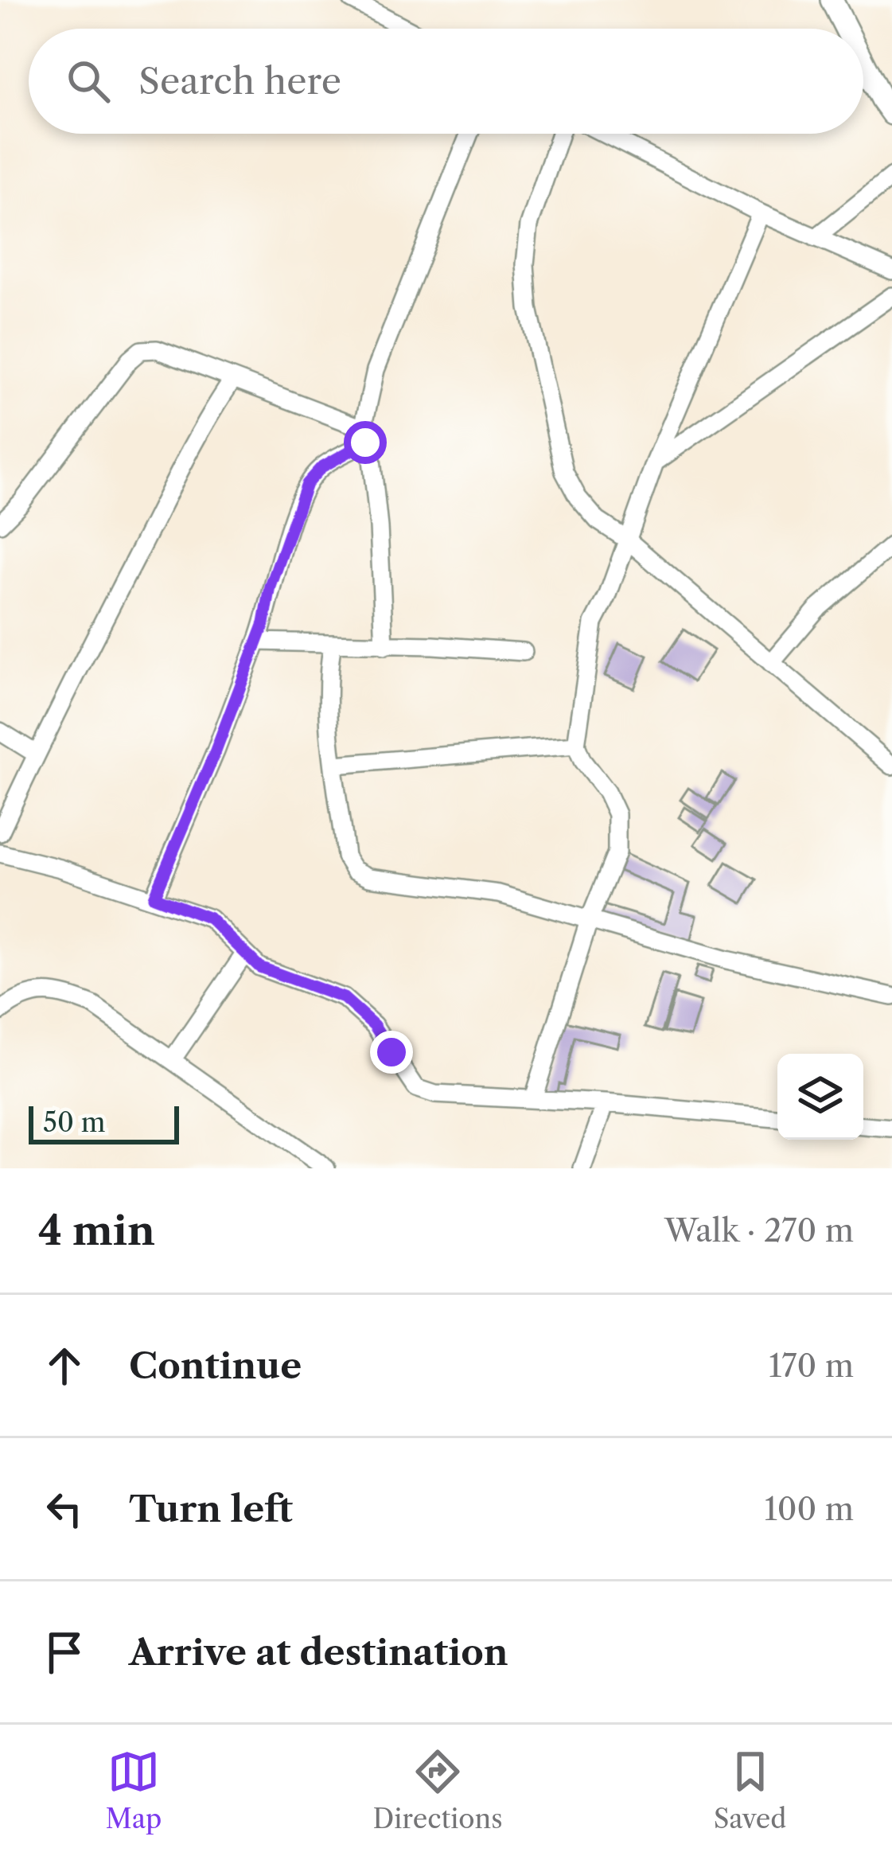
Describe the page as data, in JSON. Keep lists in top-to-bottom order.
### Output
{
  "scale_bar": "50 m",
  "page": {
    "search": "Search here",
    "scale": "50 m",
    "heading": ["4 min", "Walk · 270 m"],
    "list": [
      ["Continue", "170 m"],
      ["Turn left", "100 m"],
      "Arrive at destination"
    ],
    "nav": ["Map", "Directions", "Saved"]
  }
}
